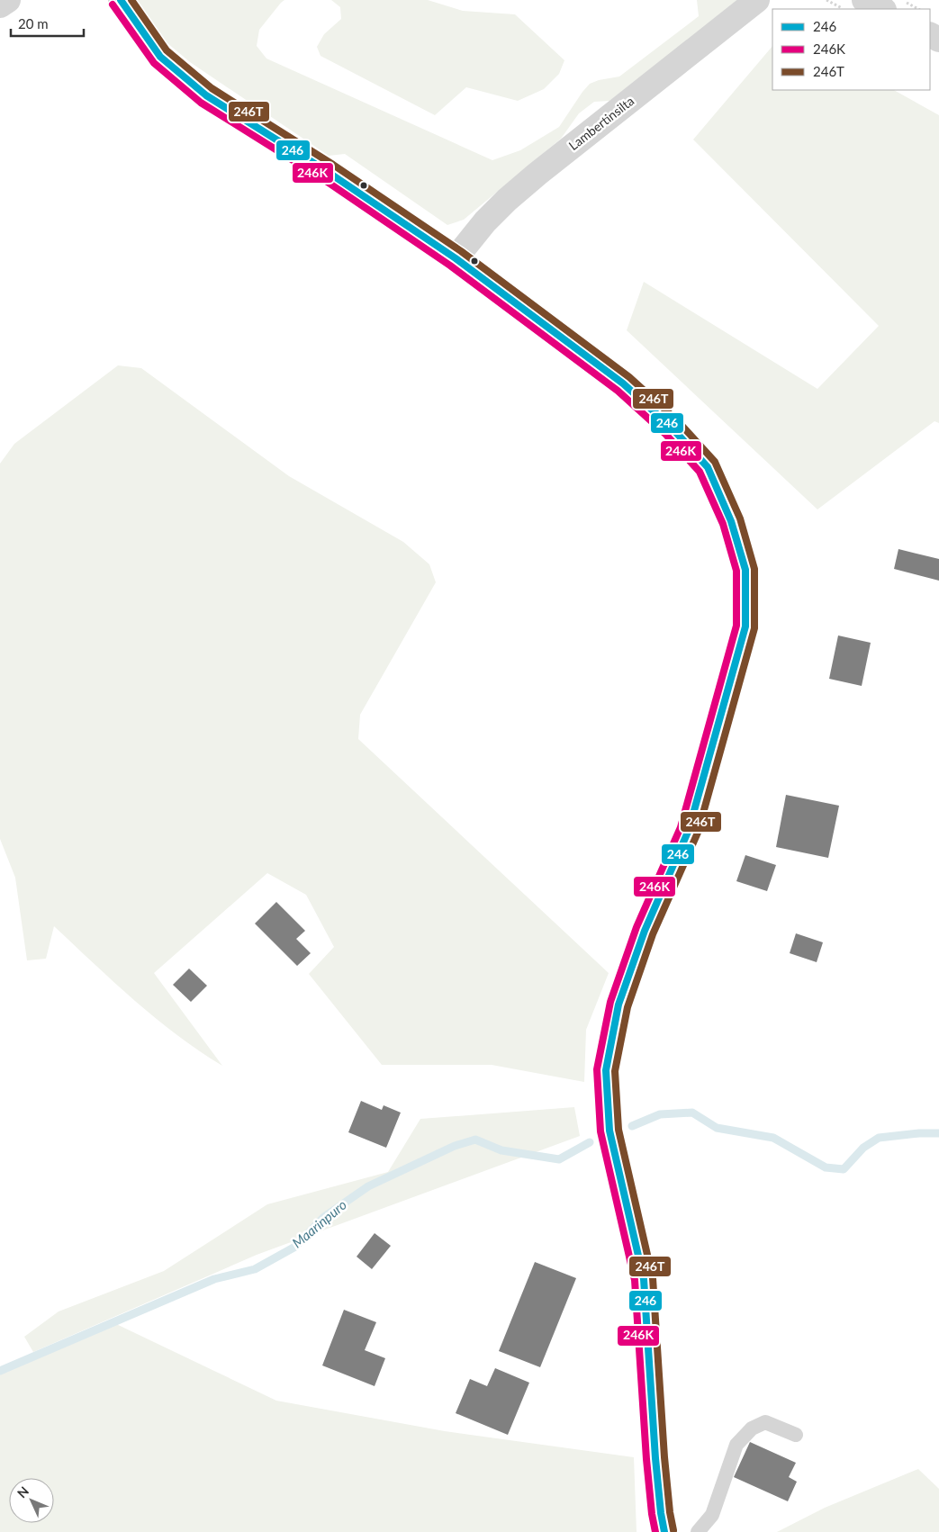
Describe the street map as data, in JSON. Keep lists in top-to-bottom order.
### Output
{
  "streets": {
    "street": ["Lambertinsilta"]
  },
  "water": ["Maarinpuro"],
  "lines": ["transit line 246", "transit line 246T", "transit line 246K"],
  "legend": ["246", "246K", "246T"],
  "scale_bar": "20 m",
  "north": "top left"
}
